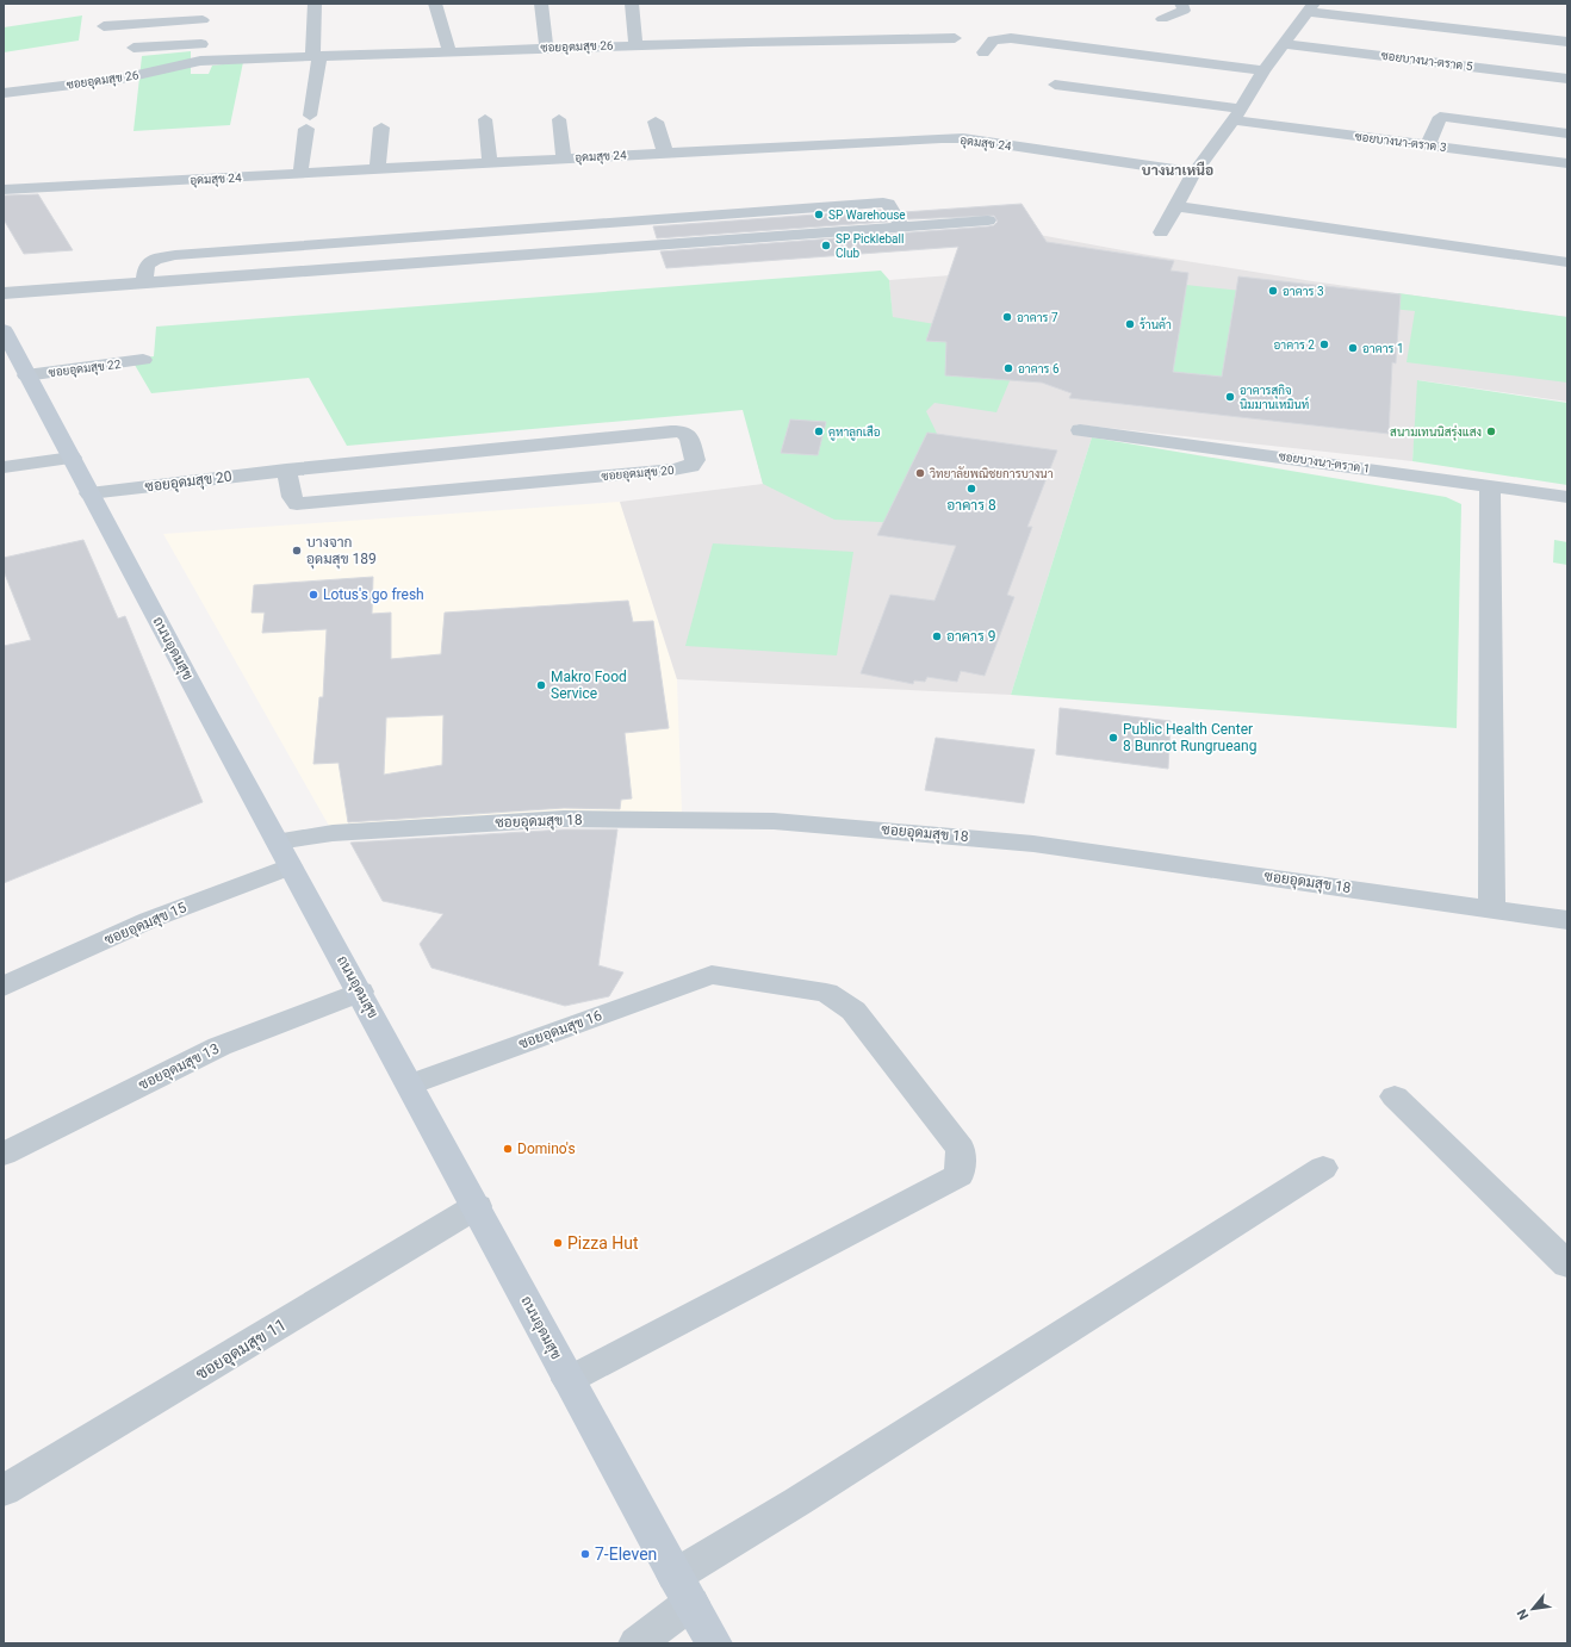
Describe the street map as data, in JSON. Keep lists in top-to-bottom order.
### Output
{
  "streets": {
    "main road": ["ถนนอุดมสุข"],
    "street": [
      "ซอยอุดมสุข 26",
      "ซอยบางนา-ตราด 5",
      "ซอยบางนา-ตราด 3",
      "อุดมสุข 24",
      "ซอยอุดมสุข 22",
      "ซอยบางนา-ตราด 1",
      "ซอยอุดมสุข 20",
      "ซอยอุดมสุข 18",
      "ซอยอุดมสุข 15",
      "ซอยอุดมสุข 16",
      "ซอยอุดมสุข 13",
      "ซอยอุดมสุข 11"
    ]
  },
  "crossings": [
    ["ซอยอุดมสุข 22", "ถนนอุดมสุข"],
    ["ซอยอุดมสุข 20", "ถนนอุดมสุข"],
    ["ถนนอุดมสุข", "ซอยอุดมสุข 18"],
    ["ถนนอุดมสุข", "ซอยอุดมสุข 15"],
    ["ถนนอุดมสุข", "ซอยอุดมสุข 16"],
    ["ถนนอุดมสุข", "ซอยอุดมสุข 13"],
    ["ถนนอุดมสุข", "ซอยอุดมสุข 11"]
  ],
  "districts": ["บางนาเหนือ"],
  "places": [
    "SP Warehouse",
    "SP Pickleball Club",
    "อาคาร 3",
    "อาคาร 7",
    "ร้านค้า",
    "อาคาร 2",
    "อาคาร 1",
    "อาคาร 6",
    "อาคารสุกิจ นิมมานเหมินท์",
    "คูหาลูกเสือ",
    "สนามเทนนิสรุ่งแสง",
    "วิทยาลัยพณิชยการบางนา",
    "อาคาร 8",
    "บางจาก อุดมสุข 189",
    "Lotus's go fresh",
    "อาคาร 9",
    "Makro Food Service",
    "Public Health Center 8 Bunrot Rungrueang",
    "Domino's",
    "Pizza Hut",
    "7-Eleven"
  ],
  "north": "bottom left"
}
